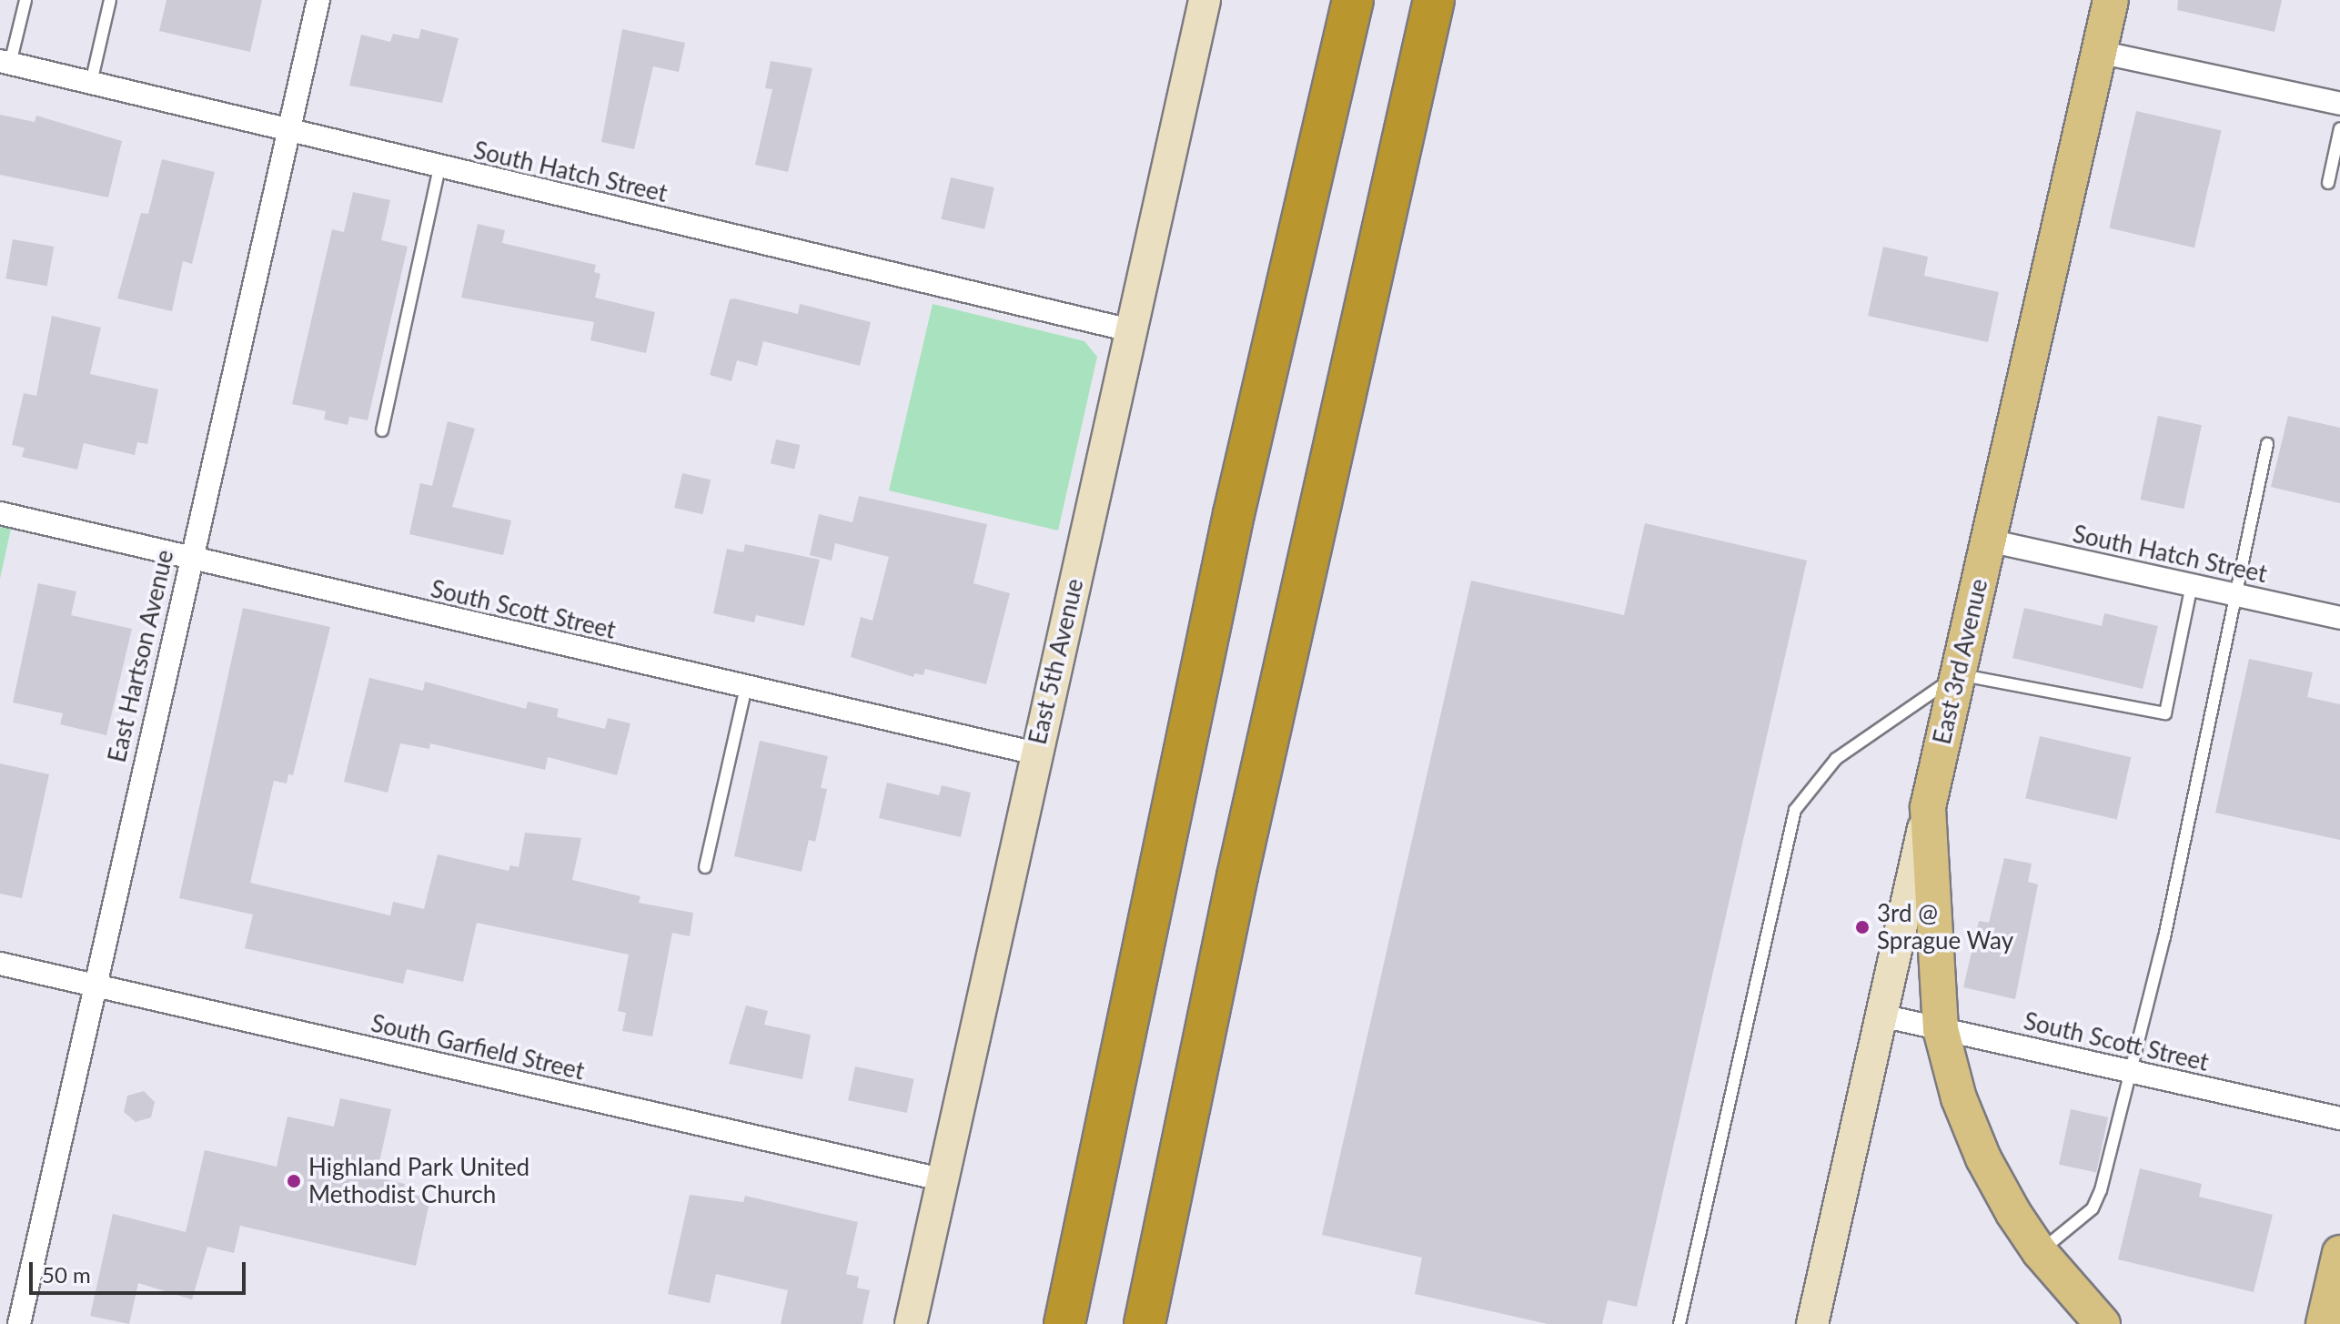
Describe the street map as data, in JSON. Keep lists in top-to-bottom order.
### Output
{
  "streets": {
    "main road": ["East 3rd Avenue"],
    "street": [
      "South Hatch Street",
      "South Scott Street",
      "East Hartson Avenue",
      "East 5th Avenue",
      "South Garfield Street"
    ]
  },
  "crossings": [
    ["South Hatch Street", "East Hartson Avenue"],
    ["South Hatch Street", "East 5th Avenue"],
    ["South Hatch Street", "East 3rd Avenue"],
    ["South Scott Street", "East Hartson Avenue"],
    ["South Scott Street", "East 5th Avenue"],
    ["South Scott Street", "East 3rd Avenue"],
    ["East Hartson Avenue", "South Garfield Street"],
    ["East 5th Avenue", "South Garfield Street"]
  ],
  "places": ["3rd @ Sprague Way", "Highland Park United Methodist Church"],
  "scale_bar": "50 m"
}
